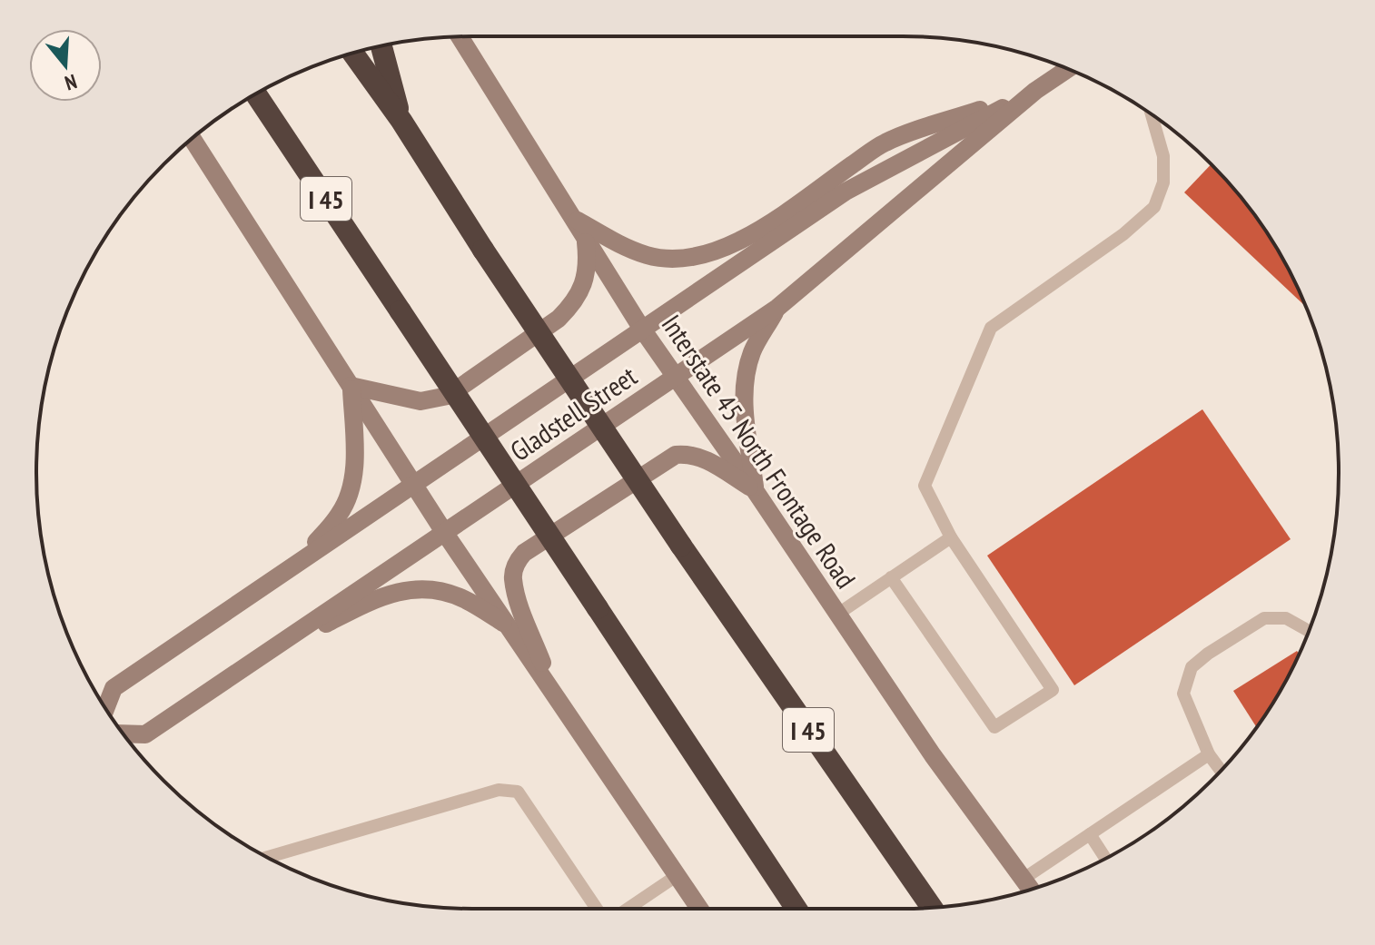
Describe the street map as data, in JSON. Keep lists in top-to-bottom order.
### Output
{
  "streets": {
    "highway": ["I 45"],
    "street": ["Gladstell Street", "Interstate 45 North Frontage Road"]
  },
  "crossings": [
    ["Gladstell Street", "Interstate 45 North Frontage Road"]
  ],
  "north": "bottom"
}
